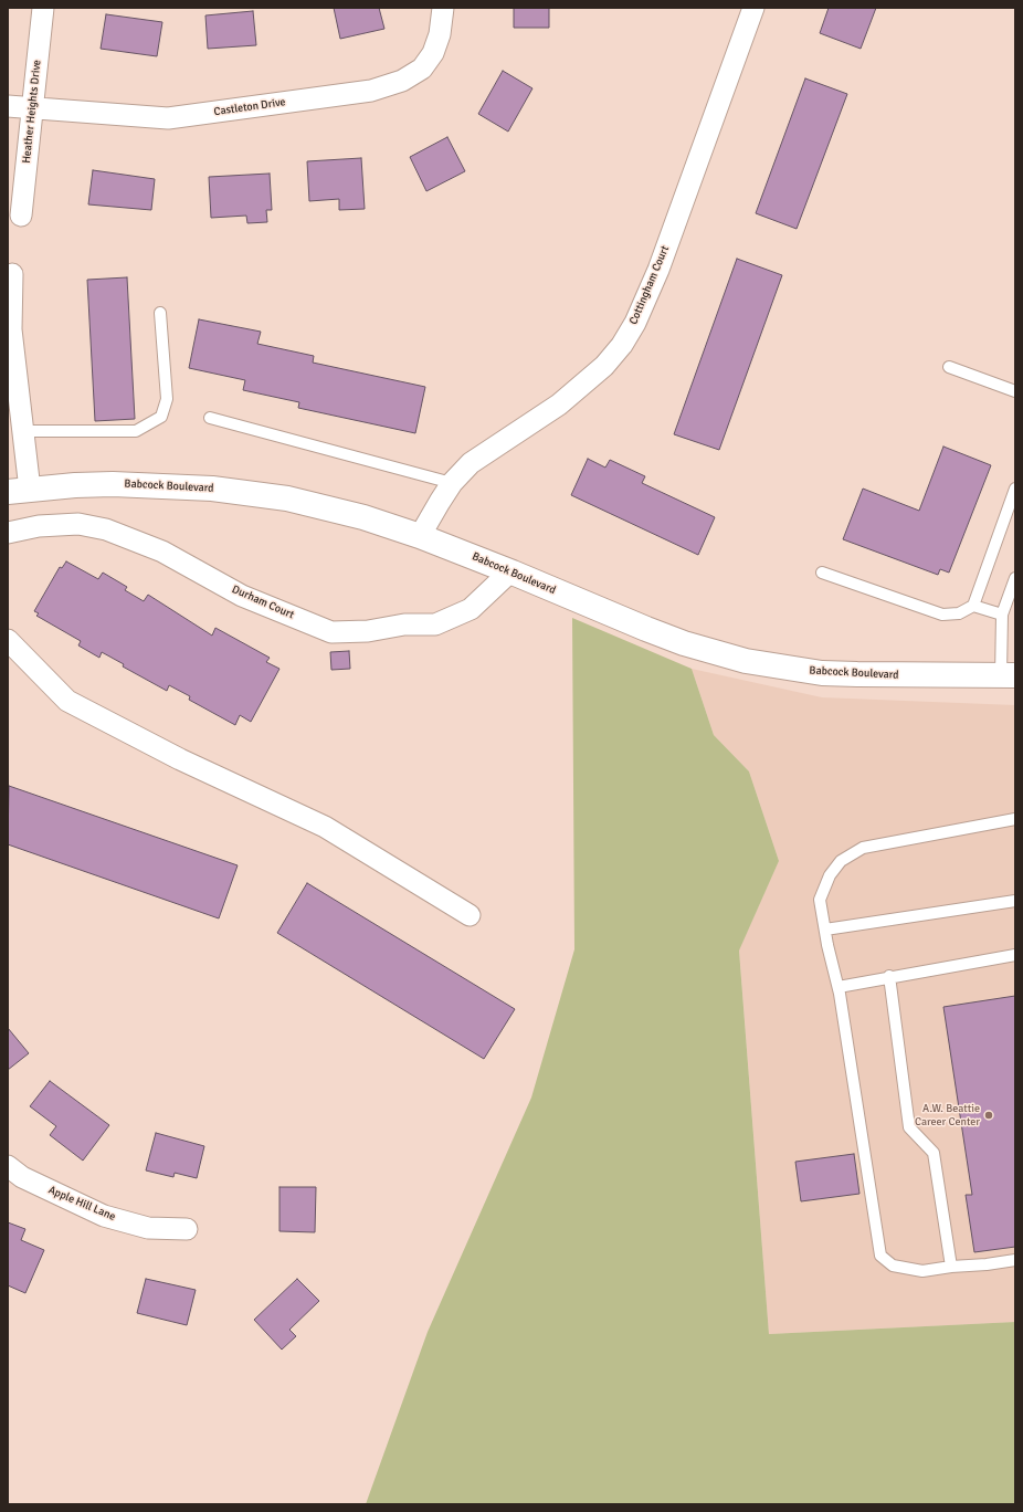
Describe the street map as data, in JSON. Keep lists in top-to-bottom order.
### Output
{
  "streets": {
    "main road": ["Babcock Boulevard"],
    "street": [
      "Castleton Drive",
      "Heather Heights Drive",
      "Cottingham Court",
      "Durham Court",
      "Apple Hill Lane"
    ]
  },
  "crossings": [
    ["Castleton Drive", "Heather Heights Drive"],
    ["Cottingham Court", "Babcock Boulevard"],
    ["Babcock Boulevard", "Durham Court"]
  ],
  "places": ["A.W. Beattie Career Center"]
}
